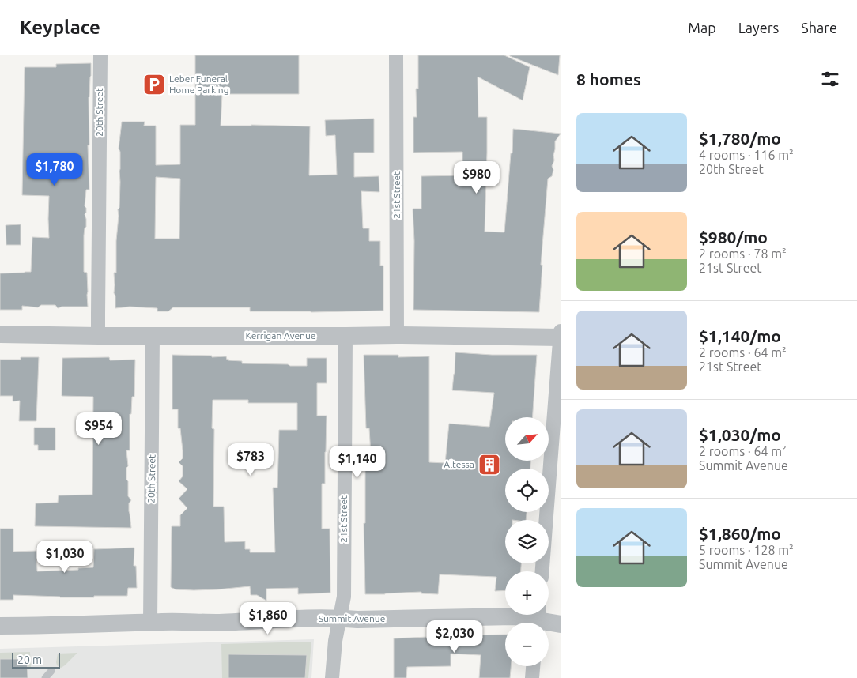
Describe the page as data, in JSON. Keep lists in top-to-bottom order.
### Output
{
  "streets": {
    "street": [
      "20th Street",
      "21st Street",
      "Kerrigan Avenue",
      "Summit Avenue"
    ]
  },
  "crossings": [
    ["20th Street", "Kerrigan Avenue"],
    ["20th Street", "Summit Avenue"],
    ["21st Street", "Kerrigan Avenue"],
    ["21st Street", "Summit Avenue"]
  ],
  "places": {
    "parking": ["Leber Funeral Home Parking"],
    "building": ["Altessa"]
  },
  "scale_bar": "20 m",
  "north": "top right",
  "page": {
    "header": "Keyplace",
    "nav": ["Map", "Layers", "Share"],
    "heading": "8 homes",
    "list": [
      {
        "name": "$1,780/mo",
        "note": "4 rooms · 116 m² · 20th Street"
      },
      {
        "name": "$980/mo",
        "note": "2 rooms · 78 m² · 21st Street"
      },
      {
        "name": "$1,140/mo",
        "note": "2 rooms · 64 m² · 21st Street"
      },
      {
        "name": "$1,030/mo",
        "note": "2 rooms · 64 m² · Summit Avenue"
      },
      {
        "name": "$1,860/mo",
        "note": "5 rooms · 128 m² · Summit Avenue"
      }
    ],
    "price": [
      "$1,780",
      "$980",
      "$954",
      "$783",
      "$1,140",
      "$1,030",
      "$1,860",
      "$2,030"
    ],
    "map_buttons": ["+", "−"],
    "scale": "20 m"
  }
}
